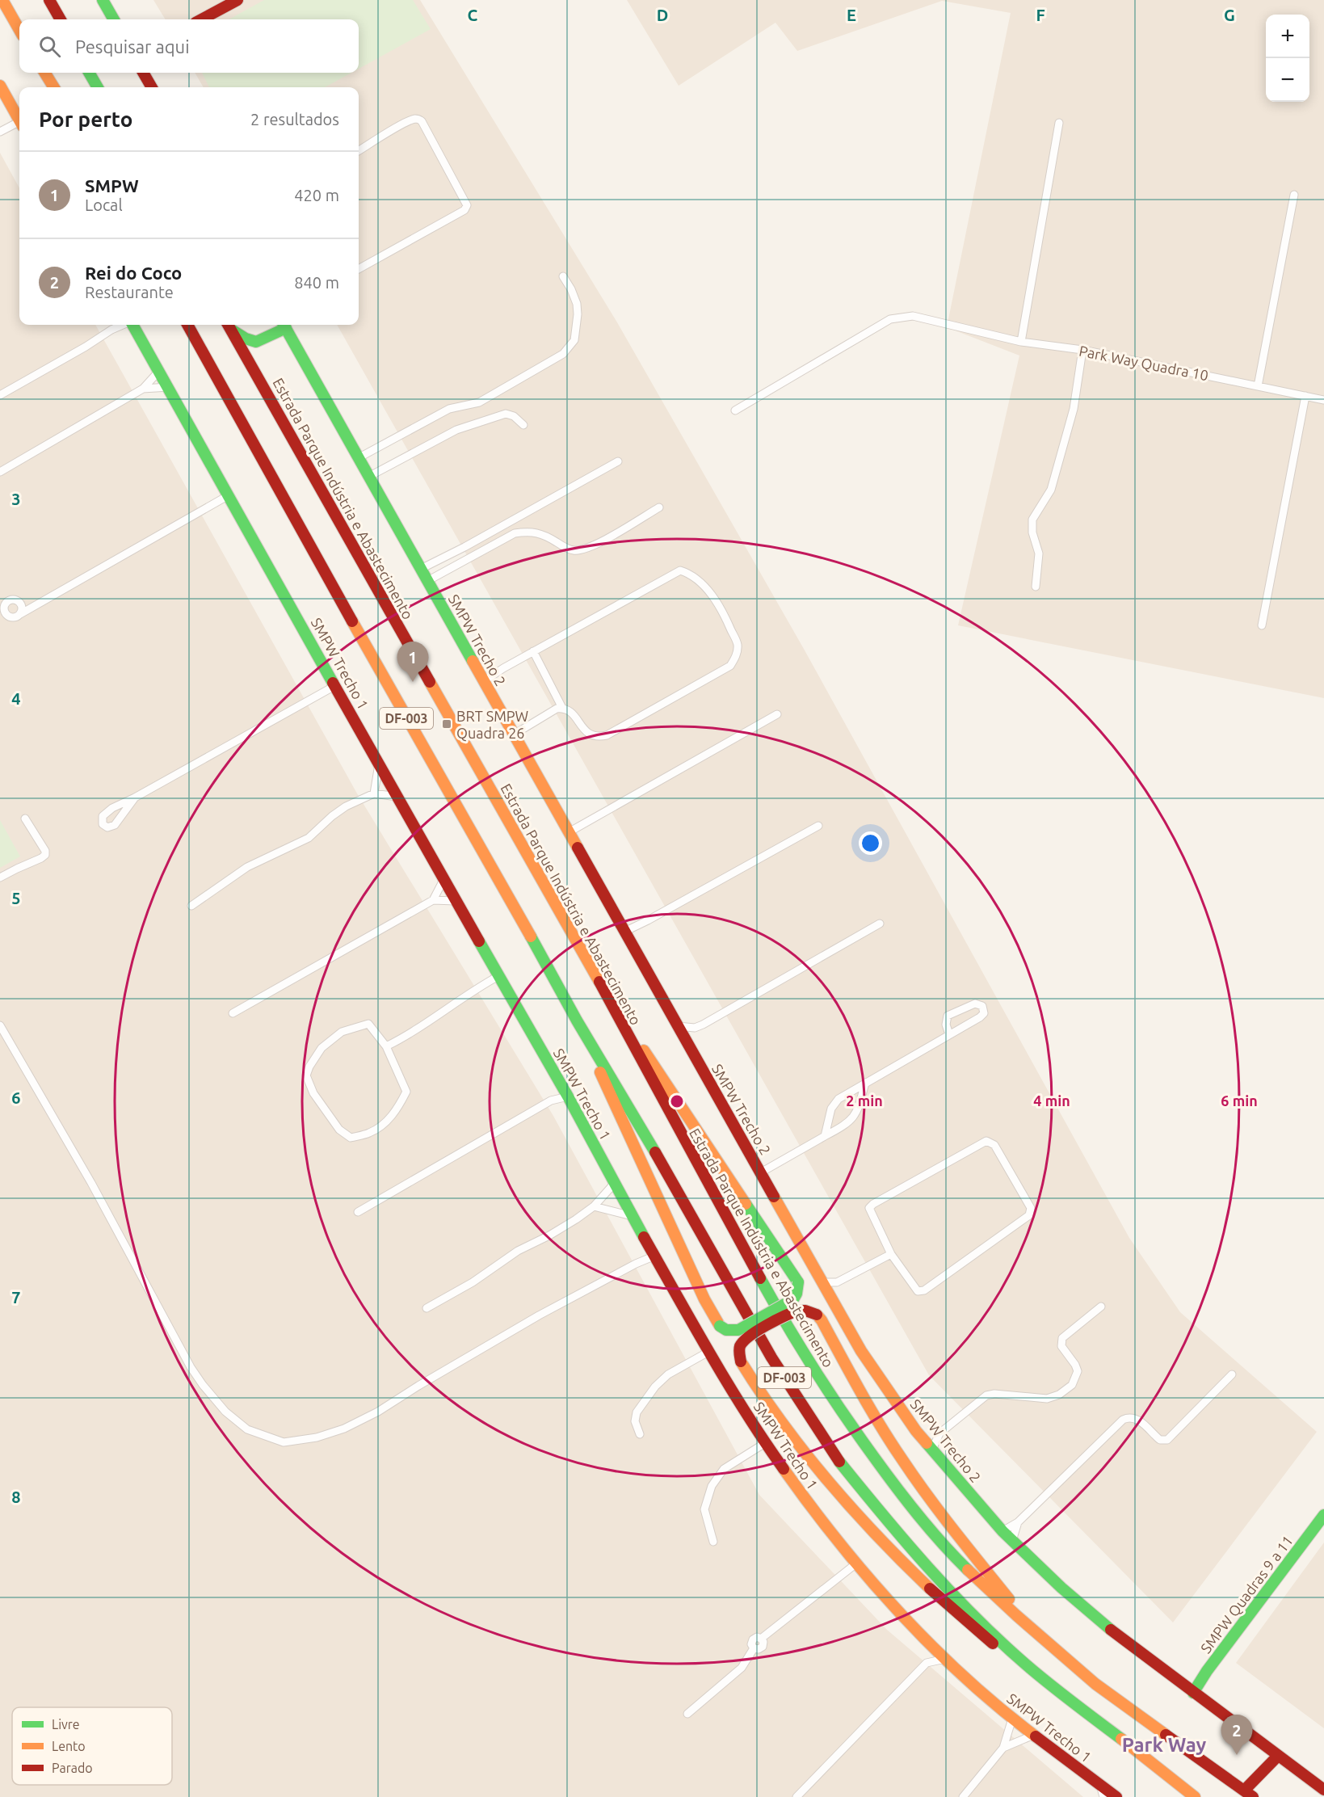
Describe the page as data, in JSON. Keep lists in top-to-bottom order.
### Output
{
  "streets": {
    "main road": [
      "Estrada Parque Indústria e Abastecimento",
      "SMPW Trecho 2",
      "SMPW Trecho 1",
      "DF-003",
      "SMPW Quadras 9 a 11"
    ],
    "street": ["Park Way Quadra 10"]
  },
  "crossings": [
    ["SMPW Trecho 2", "SMPW Quadras 9 a 11"]
  ],
  "districts": ["Park Way"],
  "places": {
    "transit": ["BRT SMPW Quadra 26"]
  },
  "legend": ["Livre", "Lento", "Parado"],
  "page": {
    "map_buttons": ["+", "−"],
    "search": "Pesquisar aqui",
    "heading": ["Por perto", "2 resultados"],
    "list": [
      {
        "mark": "1",
        "name": "SMPW",
        "note": "Local",
        "value": "420 m"
      },
      {
        "mark": "2",
        "name": "Rei do Coco",
        "note": "Restaurante",
        "value": "840 m"
      }
    ],
    "pins": ["1", "2"]
  },
  "grid": {
    "columns": [
      "C",
      "D",
      "E",
      "F",
      "G"
    ],
    "rows": [
      "3",
      "4",
      "5",
      "6",
      "7",
      "8"
    ]
  },
  "rings": ["2 min", "4 min", "6 min"]
}
